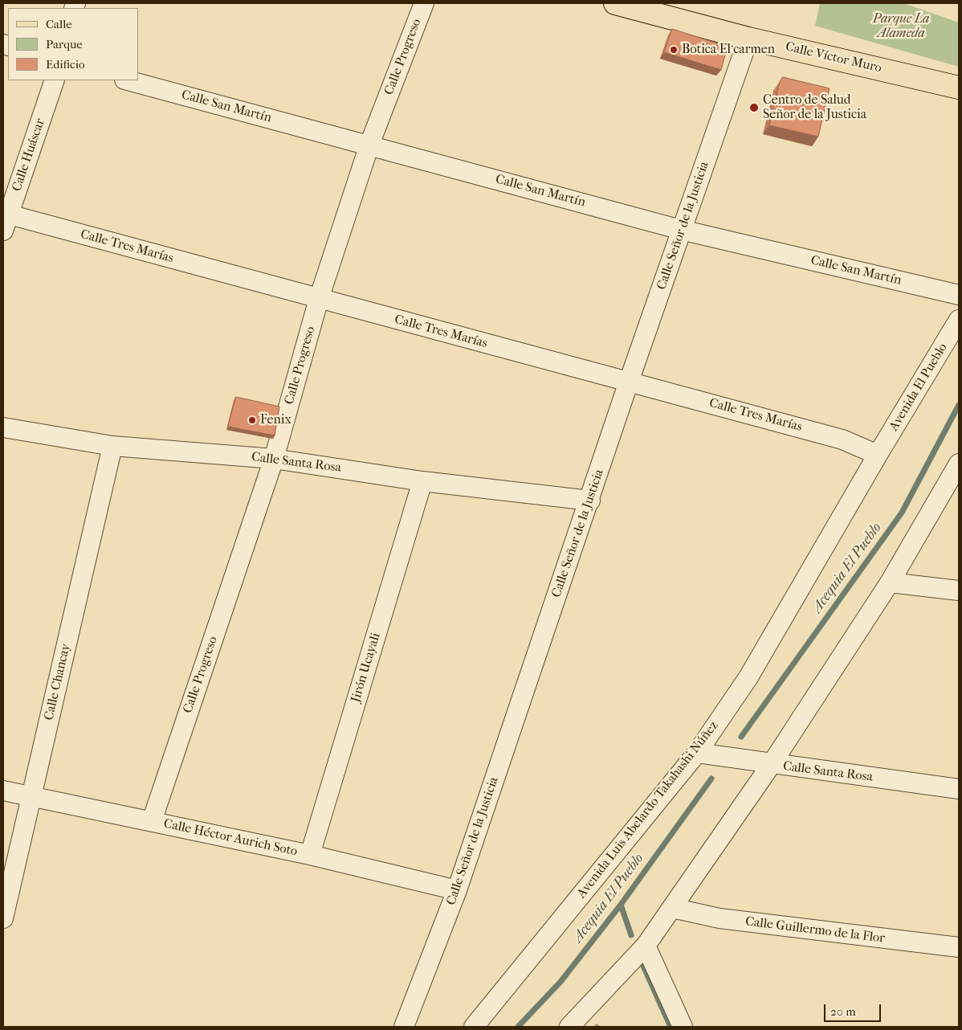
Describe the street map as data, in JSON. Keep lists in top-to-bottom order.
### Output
{
  "streets": {
    "main road": ["Calle Víctor Muro"],
    "street": [
      "Calle Progreso",
      "Calle San Martín",
      "Calle Huáscar",
      "Calle Señor de la Justicia",
      "Calle Tres Marías",
      "Avenida El Pueblo",
      "Calle Santa Rosa",
      "Jirón Ucayali",
      "Calle Chancay",
      "Avenida Luis Abelardo Takahashi Núñez",
      "Calle Héctor Aurich Soto",
      "Calle Guillermo de la Flor"
    ]
  },
  "crossings": [
    ["Calle Progreso", "Calle San Martín"],
    ["Calle Progreso", "Calle Tres Marías"],
    ["Calle Progreso", "Calle Santa Rosa"],
    ["Calle Progreso", "Calle Héctor Aurich Soto"],
    ["Calle Víctor Muro", "Calle Señor de la Justicia"],
    ["Calle San Martín", "Calle Señor de la Justicia"],
    ["Calle Huáscar", "Calle Tres Marías"],
    ["Calle Señor de la Justicia", "Calle Tres Marías"],
    ["Calle Señor de la Justicia", "Calle Santa Rosa"],
    ["Calle Señor de la Justicia", "Calle Héctor Aurich Soto"],
    ["Calle Tres Marías", "Avenida El Pueblo"],
    ["Calle Tres Marías", "Avenida Luis Abelardo Takahashi Núñez"],
    ["Avenida El Pueblo", "Avenida Luis Abelardo Takahashi Núñez"],
    ["Calle Santa Rosa", "Jirón Ucayali"],
    ["Calle Santa Rosa", "Calle Chancay"],
    ["Calle Santa Rosa", "Avenida Luis Abelardo Takahashi Núñez"],
    ["Jirón Ucayali", "Calle Héctor Aurich Soto"],
    ["Calle Chancay", "Calle Héctor Aurich Soto"]
  ],
  "water": ["Acequia El Pueblo"],
  "parks": ["Parque La Alameda"],
  "places": ["Botica El carmen", "Centro de Salud Señor de la Justicia", "Fenix"],
  "legend": ["Calle", "Parque", "Edificio"],
  "scale_bar": "20 m"
}
